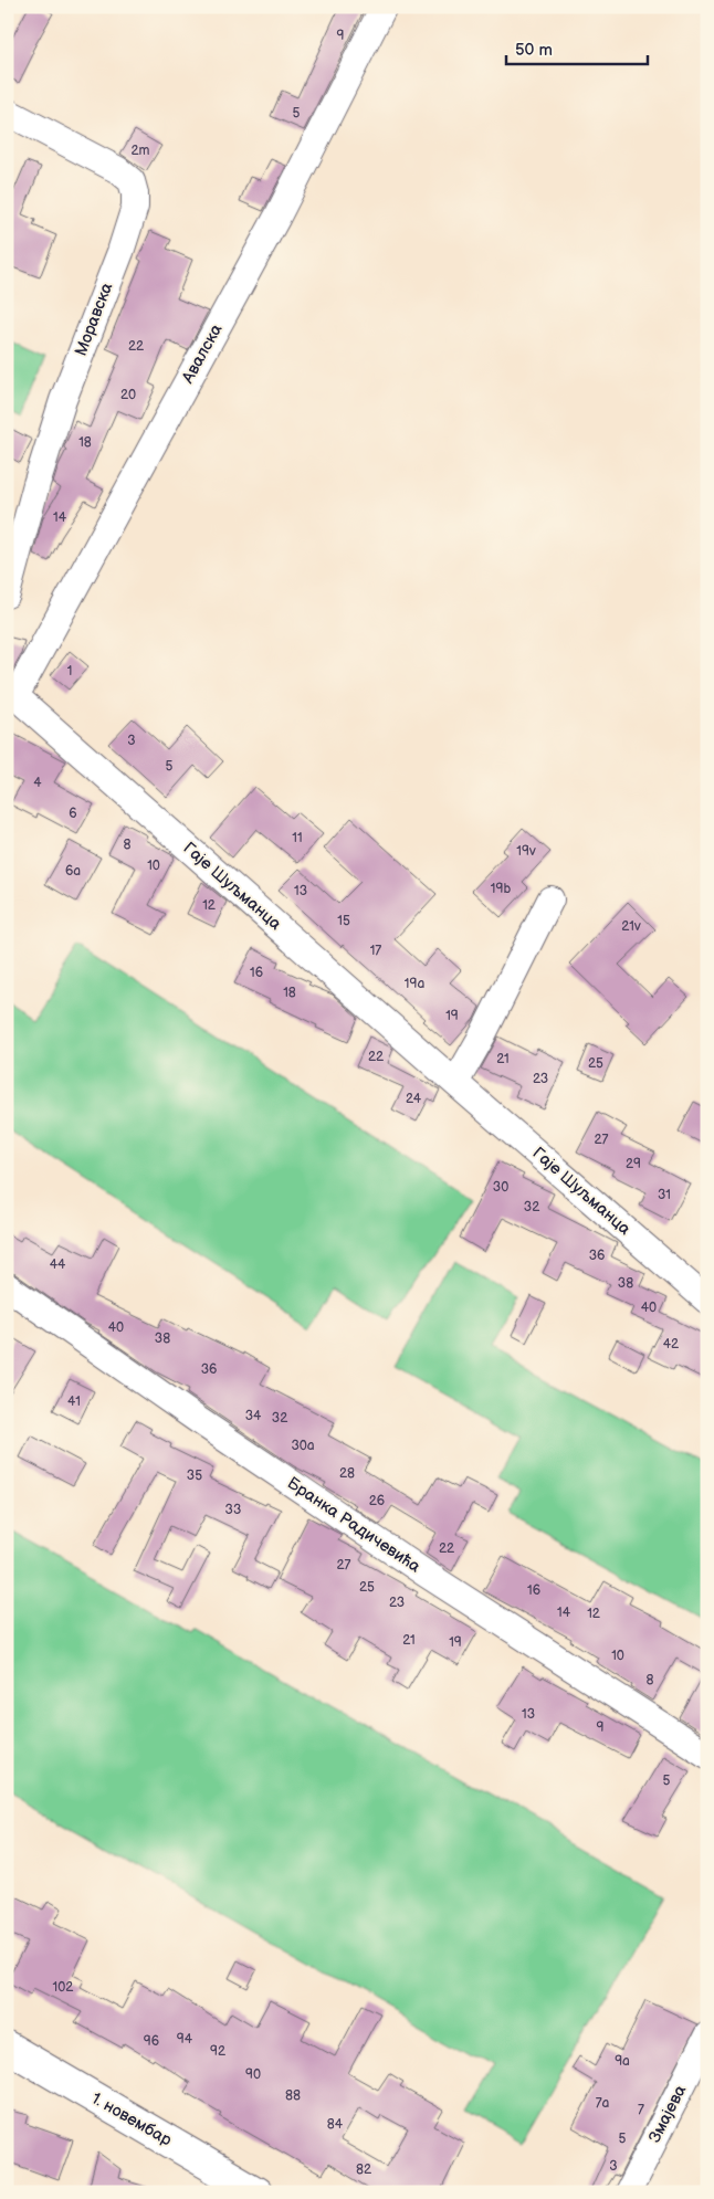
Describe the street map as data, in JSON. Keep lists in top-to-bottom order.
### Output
{
  "streets": {
    "main road": ["1. новембар"],
    "street": [
      "Моравска",
      "Авалска",
      "Гаје Шуљманца",
      "Бранка Радичевића",
      "Змајева"
    ]
  },
  "crossings": [
    ["Авалска", "Гаје Шуљманца"]
  ],
  "house_numbers": [
    "9",
    "5",
    "2m",
    "22",
    "20",
    "18",
    "14",
    "1",
    "3",
    "5",
    "4",
    "6",
    "11",
    "8",
    "19v",
    "10",
    "6a",
    "19b",
    "13",
    "12",
    "15",
    "21v",
    "17",
    "16",
    "19a",
    "18",
    "19",
    "22",
    "21",
    "25",
    "23",
    "24",
    "27",
    "29",
    "30",
    "31",
    "32",
    "36",
    "44",
    "38",
    "40",
    "40",
    "38",
    "42",
    "36",
    "41",
    "34",
    "32",
    "30a",
    "28",
    "35",
    "26",
    "33",
    "22",
    "27",
    "25",
    "16",
    "23",
    "14",
    "12",
    "21",
    "19",
    "10",
    "8",
    "13",
    "9",
    "5",
    "102",
    "94",
    "96",
    "92",
    "9a",
    "90",
    "88",
    "7a",
    "7",
    "84",
    "5",
    "3",
    "82"
  ],
  "scale_bar": "50 m"
}
